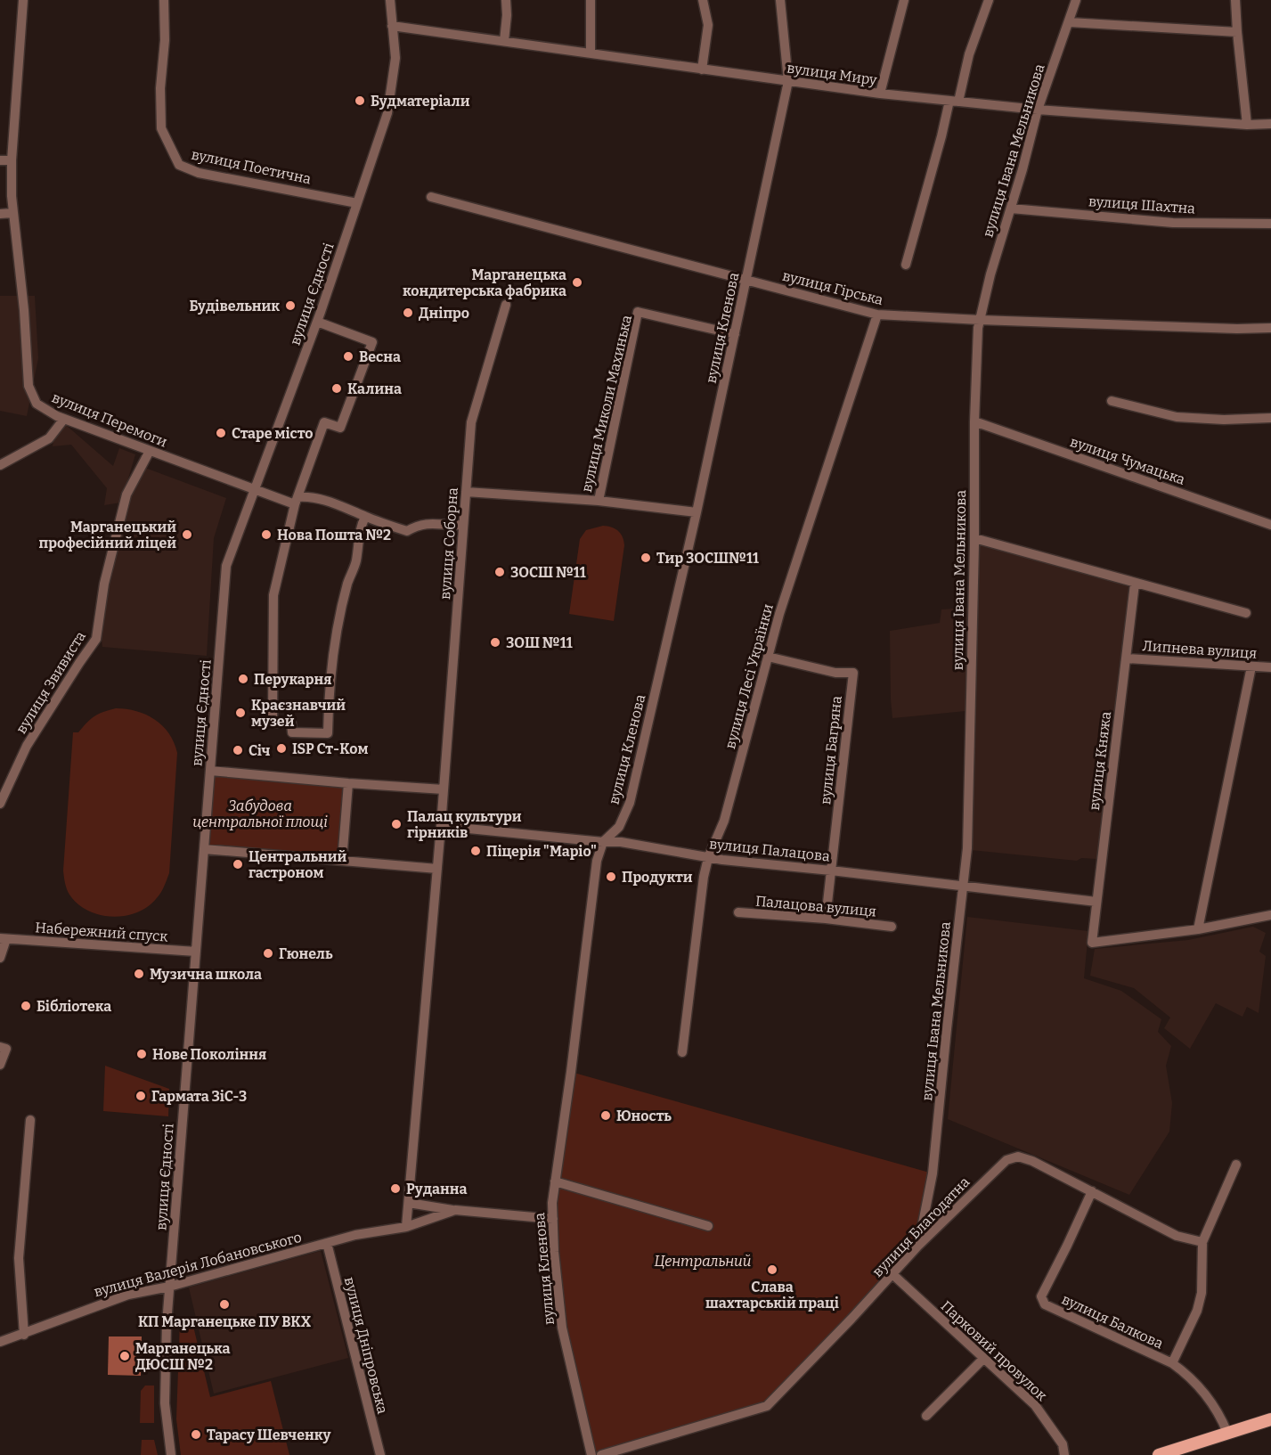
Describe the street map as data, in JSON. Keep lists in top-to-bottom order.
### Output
{
  "streets": {
    "street": [
      "вулиця Миру",
      "вулиця Івана Мельникова",
      "вулиця Поетична",
      "вулиця Шахтна",
      "вулиця Гірська",
      "вулиця Єдності",
      "вулиця Кленова",
      "вулиця Миколи Махинька",
      "вулиця Перемоги",
      "вулиця Чумацька",
      "вулиця Соборна",
      "Липнева вулиця",
      "вулиця Лесі Українки",
      "вулиця Звивиста",
      "вулиця Багряна",
      "вулиця Княжа",
      "вулиця Палацова",
      "Палацова вулиця",
      "Набережний спуск",
      "вулиця Благодатна",
      "вулиця Валерія Лобановського",
      "вулиця Балкова",
      "вулиця Дніпровська",
      "Парковий провулок"
    ]
  },
  "crossings": [
    ["вулиця Миру", "вулиця Івана Мельникова"],
    ["вулиця Миру", "вулиця Єдності"],
    ["вулиця Миру", "вулиця Кленова"],
    ["вулиця Івана Мельникова", "вулиця Шахтна"],
    ["вулиця Івана Мельникова", "вулиця Гірська"],
    ["вулиця Івана Мельникова", "вулиця Чумацька"],
    ["вулиця Івана Мельникова", "вулиця Палацова"],
    ["вулиця Івана Мельникова", "вулиця Благодатна"],
    ["вулиця Поетична", "вулиця Єдності"],
    ["вулиця Гірська", "вулиця Кленова"],
    ["вулиця Гірська", "вулиця Лесі Українки"],
    ["вулиця Єдності", "вулиця Перемоги"],
    ["вулиця Єдності", "Набережний спуск"],
    ["вулиця Єдності", "вулиця Валерія Лобановського"],
    ["вулиця Кленова", "вулиця Миколи Махинька"],
    ["вулиця Кленова", "вулиця Палацова"],
    ["вулиця Перемоги", "вулиця Соборна"],
    ["вулиця Перемоги", "вулиця Звивиста"],
    ["вулиця Соборна", "вулиця Палацова"],
    ["вулиця Соборна", "вулиця Валерія Лобановського"],
    ["Липнева вулиця", "вулиця Княжа"],
    ["вулиця Лесі Українки", "вулиця Багряна"],
    ["вулиця Лесі Українки", "вулиця Палацова"],
    ["вулиця Багряна", "вулиця Палацова"],
    ["вулиця Багряна", "Палацова вулиця"],
    ["вулиця Княжа", "вулиця Палацова"],
    ["вулиця Благодатна", "вулиця Балкова"],
    ["вулиця Благодатна", "Парковий провулок"],
    ["вулиця Валерія Лобановського", "вулиця Дніпровська"]
  ],
  "parks": ["Забудова центральної площі", "Центральний"],
  "places": [
    "Будматеріали",
    "Марганецька кондитерська фабрика",
    "Будівельник",
    "Дніпро",
    "Весна",
    "Калина",
    "Старе місто",
    "Марганецький професійний ліцей",
    "Нова Пошта №2",
    "Тир ЗОСШ№11",
    "ЗОСШ №11",
    "ЗОШ №11",
    "Перукарня",
    "Краєзнавчий музей",
    "ISP Ст-Ком",
    "Січ",
    "Палац культури гірників",
    "Піцерія \"Маріо\"",
    "Центральний гастроном",
    "Продукти",
    "Гюнель",
    "Музична школа",
    "Бібліотека",
    "Нове Покоління",
    "Гармата ЗіС-3",
    "Юность",
    "Руданна",
    "Слава шахтарській праці",
    "КП Марганецьке ПУ ВКХ",
    "Марганецька ДЮСШ №2",
    "Тарасу Шевченку"
  ]
}
